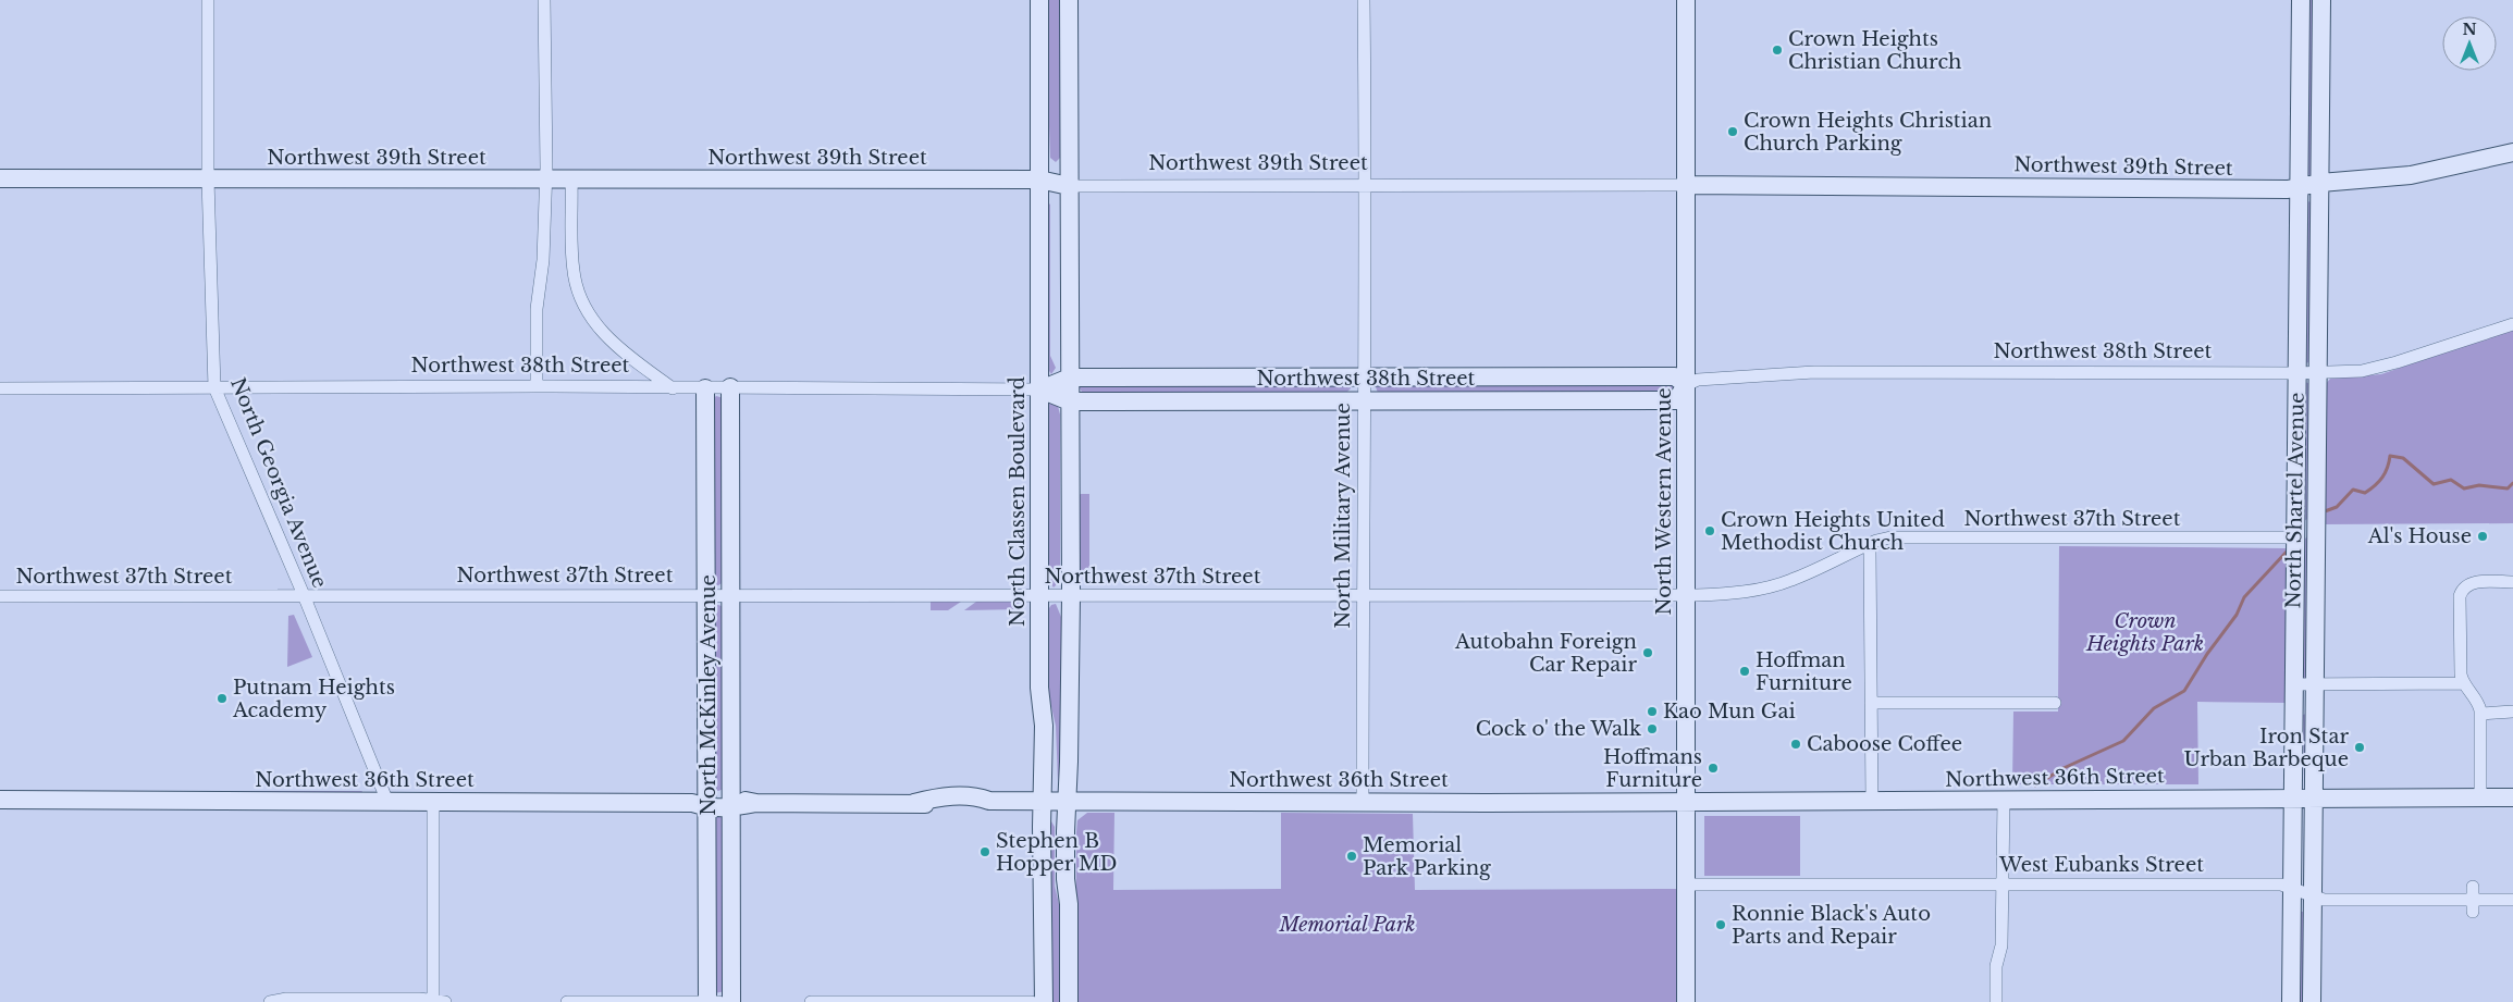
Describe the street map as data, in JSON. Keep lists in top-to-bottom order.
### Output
{
  "streets": {
    "street": [
      "Northwest 39th Street",
      "Northwest 38th Street",
      "North Georgia Avenue",
      "North Shartel Avenue",
      "North Classen Boulevard",
      "North Western Avenue",
      "North Military Avenue",
      "Northwest 37th Street",
      "North McKinley Avenue",
      "Northwest 36th Street",
      "West Eubanks Street"
    ]
  },
  "crossings": [
    ["Northwest 39th Street", "North Georgia Avenue"],
    ["Northwest 39th Street", "North Shartel Avenue"],
    ["Northwest 39th Street", "North Classen Boulevard"],
    ["Northwest 39th Street", "North Western Avenue"],
    ["Northwest 39th Street", "North Military Avenue"],
    ["Northwest 38th Street", "North Georgia Avenue"],
    ["Northwest 38th Street", "North Shartel Avenue"],
    ["Northwest 38th Street", "North Classen Boulevard"],
    ["Northwest 38th Street", "North Western Avenue"],
    ["Northwest 38th Street", "North Military Avenue"],
    ["Northwest 38th Street", "North McKinley Avenue"],
    ["North Georgia Avenue", "Northwest 37th Street"],
    ["North Georgia Avenue", "Northwest 36th Street"],
    ["North Shartel Avenue", "Northwest 37th Street"],
    ["North Shartel Avenue", "Northwest 36th Street"],
    ["North Shartel Avenue", "West Eubanks Street"],
    ["North Classen Boulevard", "Northwest 37th Street"],
    ["North Classen Boulevard", "Northwest 36th Street"],
    ["North Western Avenue", "Northwest 37th Street"],
    ["North Western Avenue", "Northwest 36th Street"],
    ["North Western Avenue", "West Eubanks Street"],
    ["North Military Avenue", "Northwest 37th Street"],
    ["North Military Avenue", "Northwest 36th Street"],
    ["Northwest 37th Street", "North McKinley Avenue"],
    ["North McKinley Avenue", "Northwest 36th Street"]
  ],
  "parks": ["Crown Heights Park", "Memorial Park"],
  "places": [
    "Crown Heights Christian Church",
    "Crown Heights Christian Church Parking",
    "Crown Heights United Methodist Church",
    "Al's House",
    "Autobahn Foreign Car Repair",
    "Hoffman Furniture",
    "Putnam Heights Academy",
    "Kao Mun Gai",
    "Cock o' the Walk",
    "Caboose Coffee",
    "Iron Star Urban Barbeque",
    "Hoffmans Furniture",
    "Stephen B Hopper MD",
    "Memorial Park Parking",
    "Ronnie Black's Auto Parts and Repair"
  ],
  "north": "top"
}
